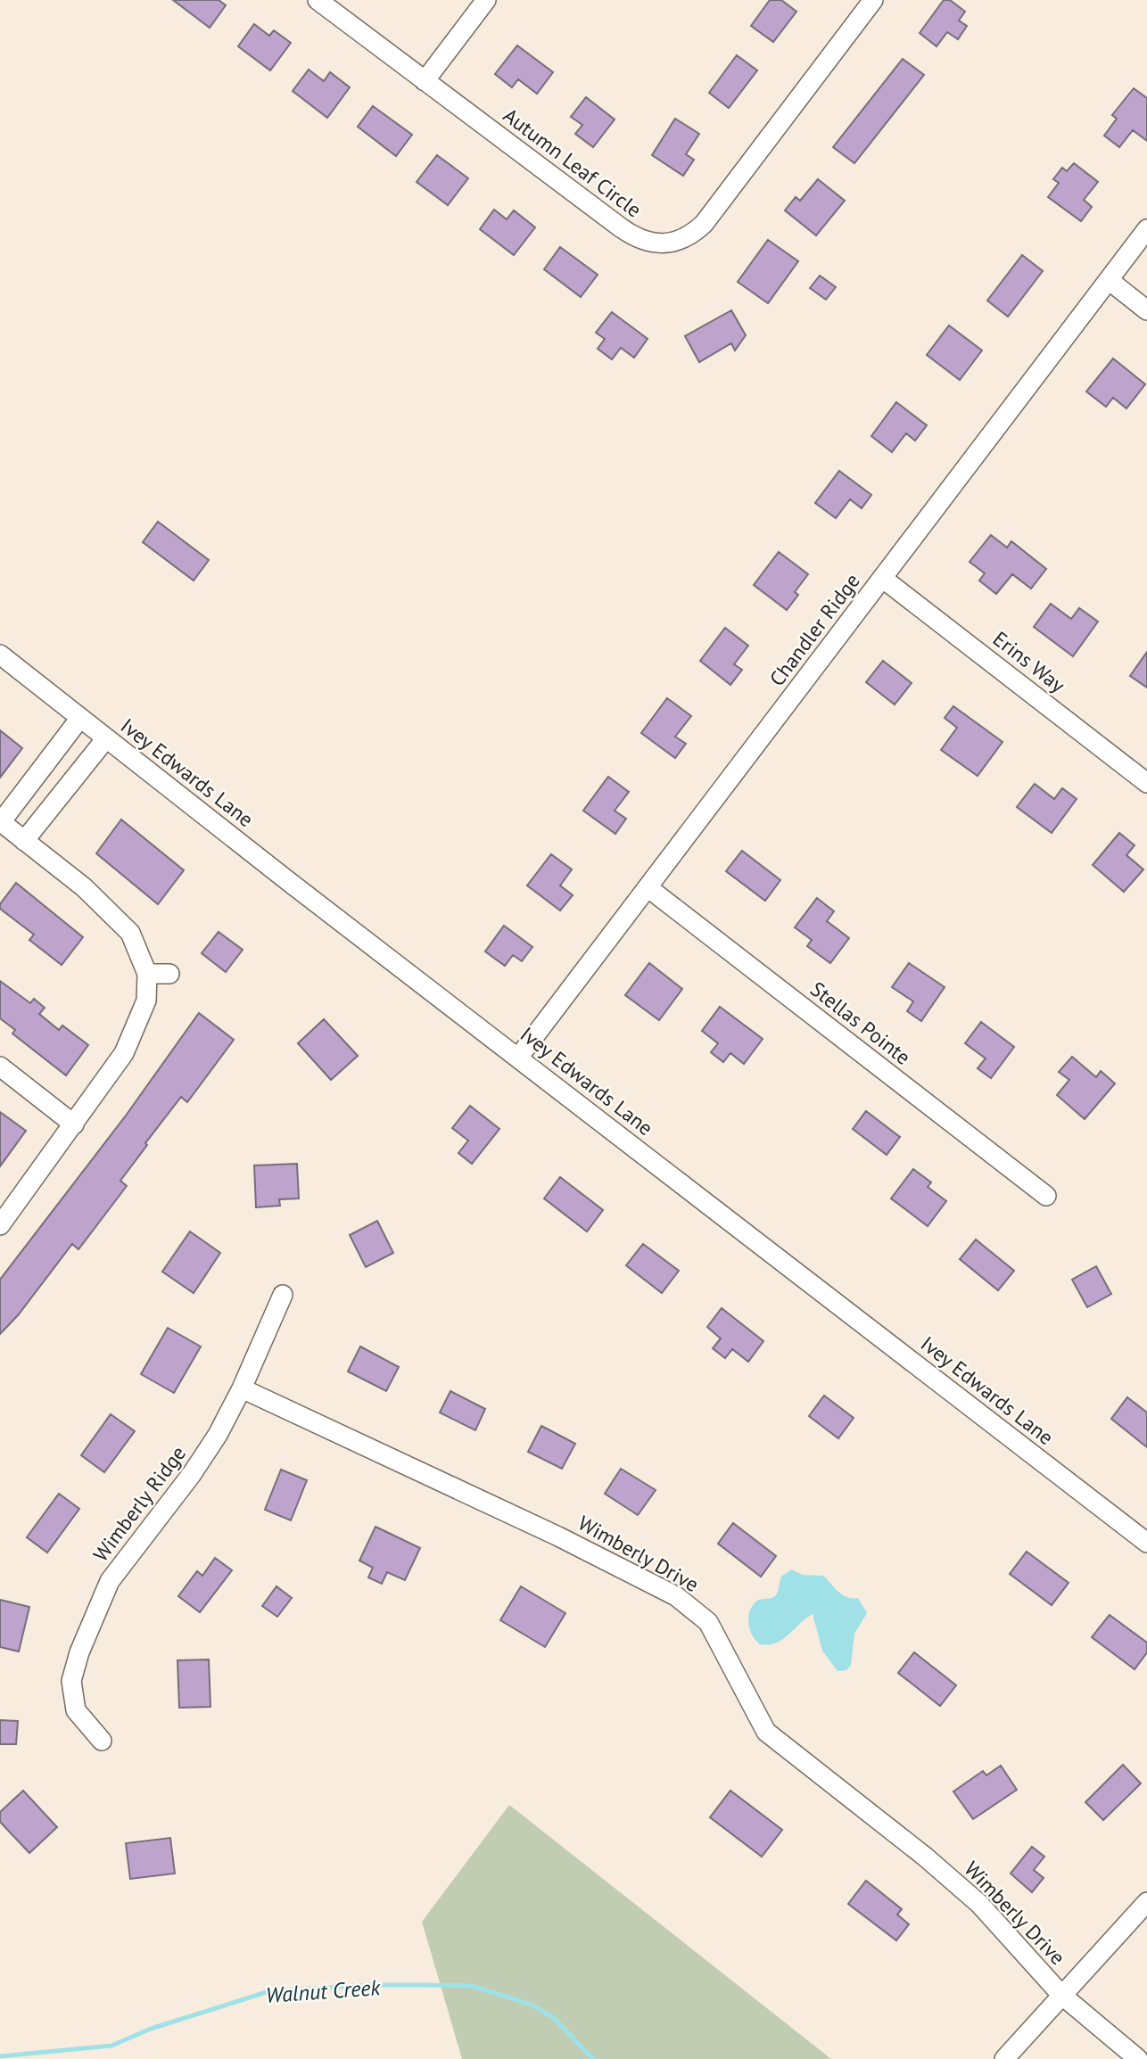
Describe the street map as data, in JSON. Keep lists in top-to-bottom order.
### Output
{
  "streets": {
    "street": [
      "Autumn Leaf Circle",
      "Chandler Ridge",
      "Erins Way",
      "Ivey Edwards Lane",
      "Stellas Pointe",
      "Wimberly Ridge",
      "Wimberly Drive"
    ]
  },
  "crossings": [
    ["Chandler Ridge", "Erins Way"],
    ["Chandler Ridge", "Ivey Edwards Lane"],
    ["Chandler Ridge", "Stellas Pointe"],
    ["Wimberly Ridge", "Wimberly Drive"]
  ],
  "water": ["Walnut Creek"]
}
